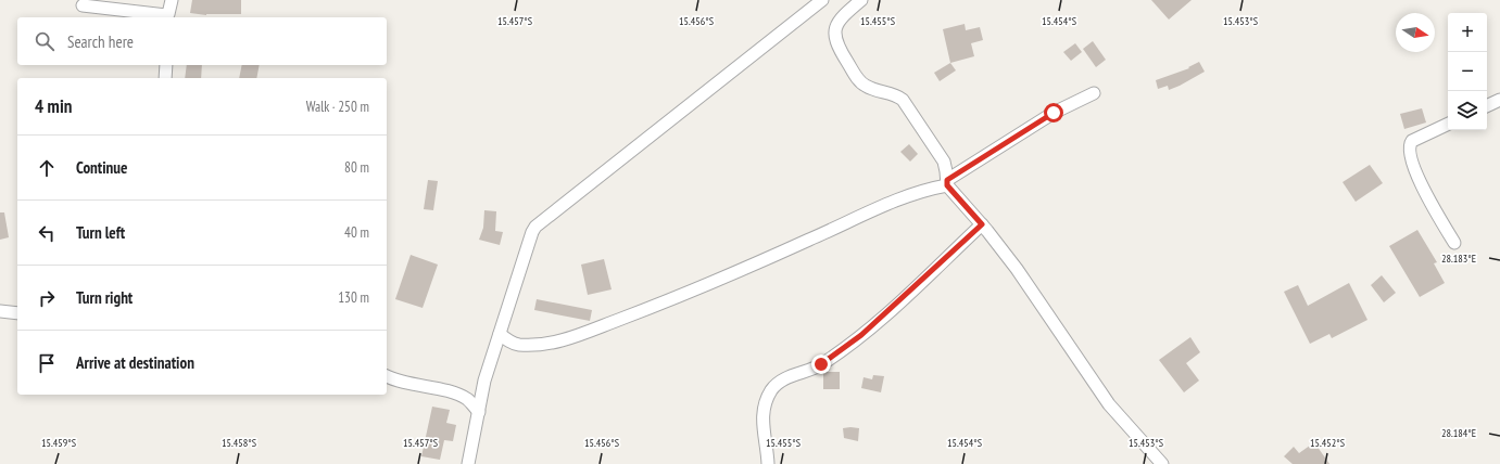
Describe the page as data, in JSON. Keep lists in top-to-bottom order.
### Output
{
  "north": "right",
  "page": {
    "map_buttons": ["+", "−"],
    "search": "Search here",
    "heading": ["4 min", "Walk · 250 m"],
    "list": [
      ["Continue", "80 m"],
      ["Turn left", "40 m"],
      ["Turn right", "130 m"],
      "Arrive at destination"
    ]
  },
  "coordinates": [
    "15.457°S",
    "15.456°S",
    "15.455°S",
    "15.454°S",
    "15.453°S",
    "28.183°E",
    "28.184°E",
    "15.459°S",
    "15.458°S",
    "15.452°S"
  ]
}
